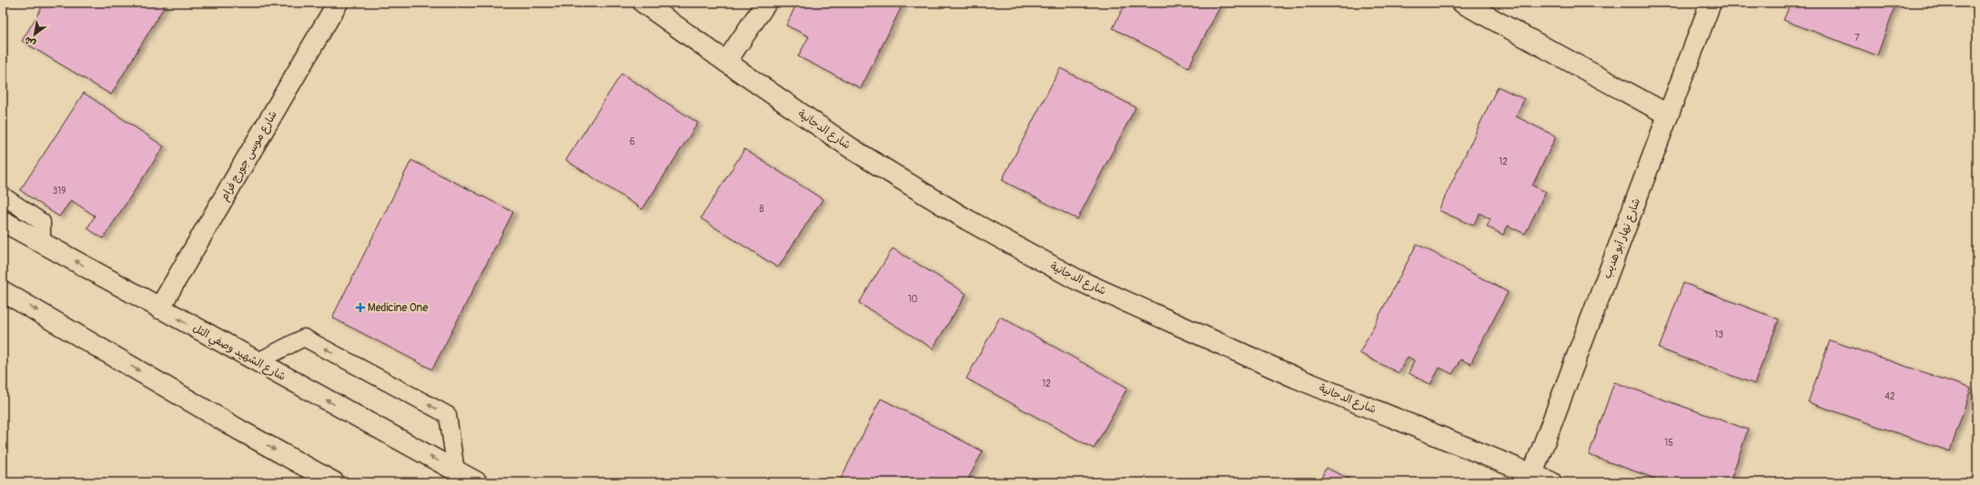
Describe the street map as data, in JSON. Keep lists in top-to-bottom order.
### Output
{
  "streets": {
    "street": [
      "شارع الدجانية",
      "شارع موسى جورج فرام",
      "شارع نهار أبو هديب",
      "شارع الشهيد وصفي التل"
    ]
  },
  "crossings": [
    ["شارع الدجانية", "شارع نهار أبو هديب"],
    ["شارع موسى جورج فرام", "شارع الشهيد وصفي التل"]
  ],
  "places": {
    "health": ["Medicine One"]
  },
  "house_numbers": [
    "7",
    "6",
    "12",
    "319",
    "8",
    "10",
    "13",
    "12",
    "42",
    "15"
  ],
  "north": "bottom left"
}
